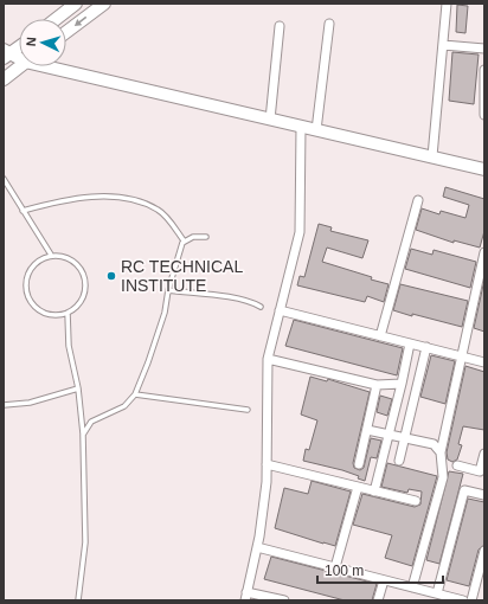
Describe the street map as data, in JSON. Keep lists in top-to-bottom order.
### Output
{
  "places": ["RC TECHNICAL INSTITUTE"],
  "scale_bar": "100 m",
  "north": "left"
}
